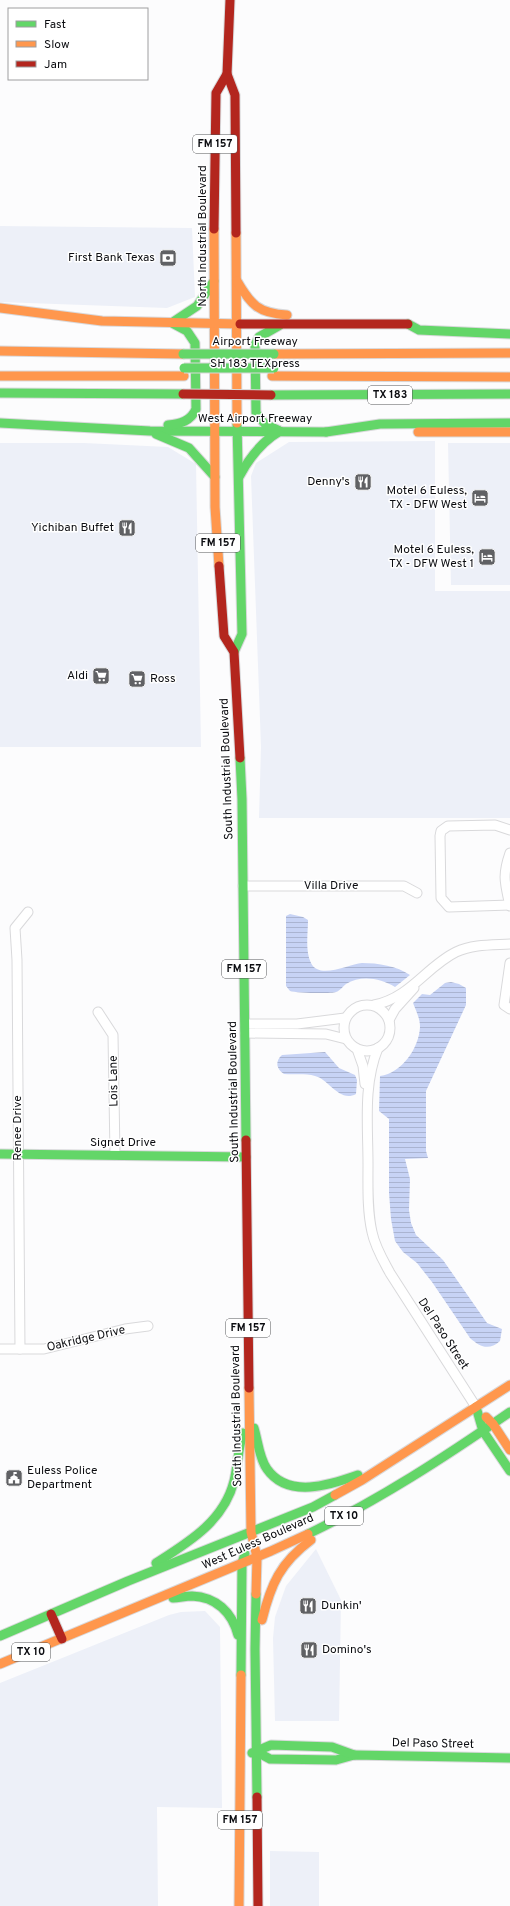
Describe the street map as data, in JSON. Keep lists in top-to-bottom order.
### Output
{
  "streets": {
    "main road": [
      "FM 157",
      "North Industrial Boulevard",
      "Airport Freeway",
      "SH 183 TEXpress",
      "TX 183",
      "West Airport Freeway",
      "South Industrial Boulevard",
      "Signet Drive",
      "Del Paso Street",
      "TX 10",
      "West Euless Boulevard"
    ],
    "street": [
      "Villa Drive",
      "Lois Lane",
      "Renee Drive",
      "Oakridge Drive"
    ]
  },
  "crossings": [
    ["North Industrial Boulevard", "Airport Freeway"],
    ["North Industrial Boulevard", "South Industrial Boulevard"],
    ["West Airport Freeway", "South Industrial Boulevard"],
    ["South Industrial Boulevard", "Villa Drive"],
    ["South Industrial Boulevard", "Signet Drive"],
    ["South Industrial Boulevard", "Del Paso Street"],
    ["South Industrial Boulevard", "West Euless Boulevard"],
    ["Lois Lane", "Signet Drive"],
    ["Renee Drive", "Signet Drive"],
    ["Renee Drive", "Oakridge Drive"],
    ["Del Paso Street", "West Euless Boulevard"]
  ],
  "places": {
    "bank": ["First Bank Texas"],
    "restaurant": [
      "Denny's",
      "Yichiban Buffet",
      "Dunkin'",
      "Domino's"
    ],
    "hotel": ["Motel 6 Euless, TX - DFW West", "Motel 6 Euless, TX - DFW West 1"],
    "supermarket": ["Aldi", "Ross"],
    "public building": ["Euless Police Department"]
  },
  "legend": ["Fast", "Slow", "Jam"]
}
